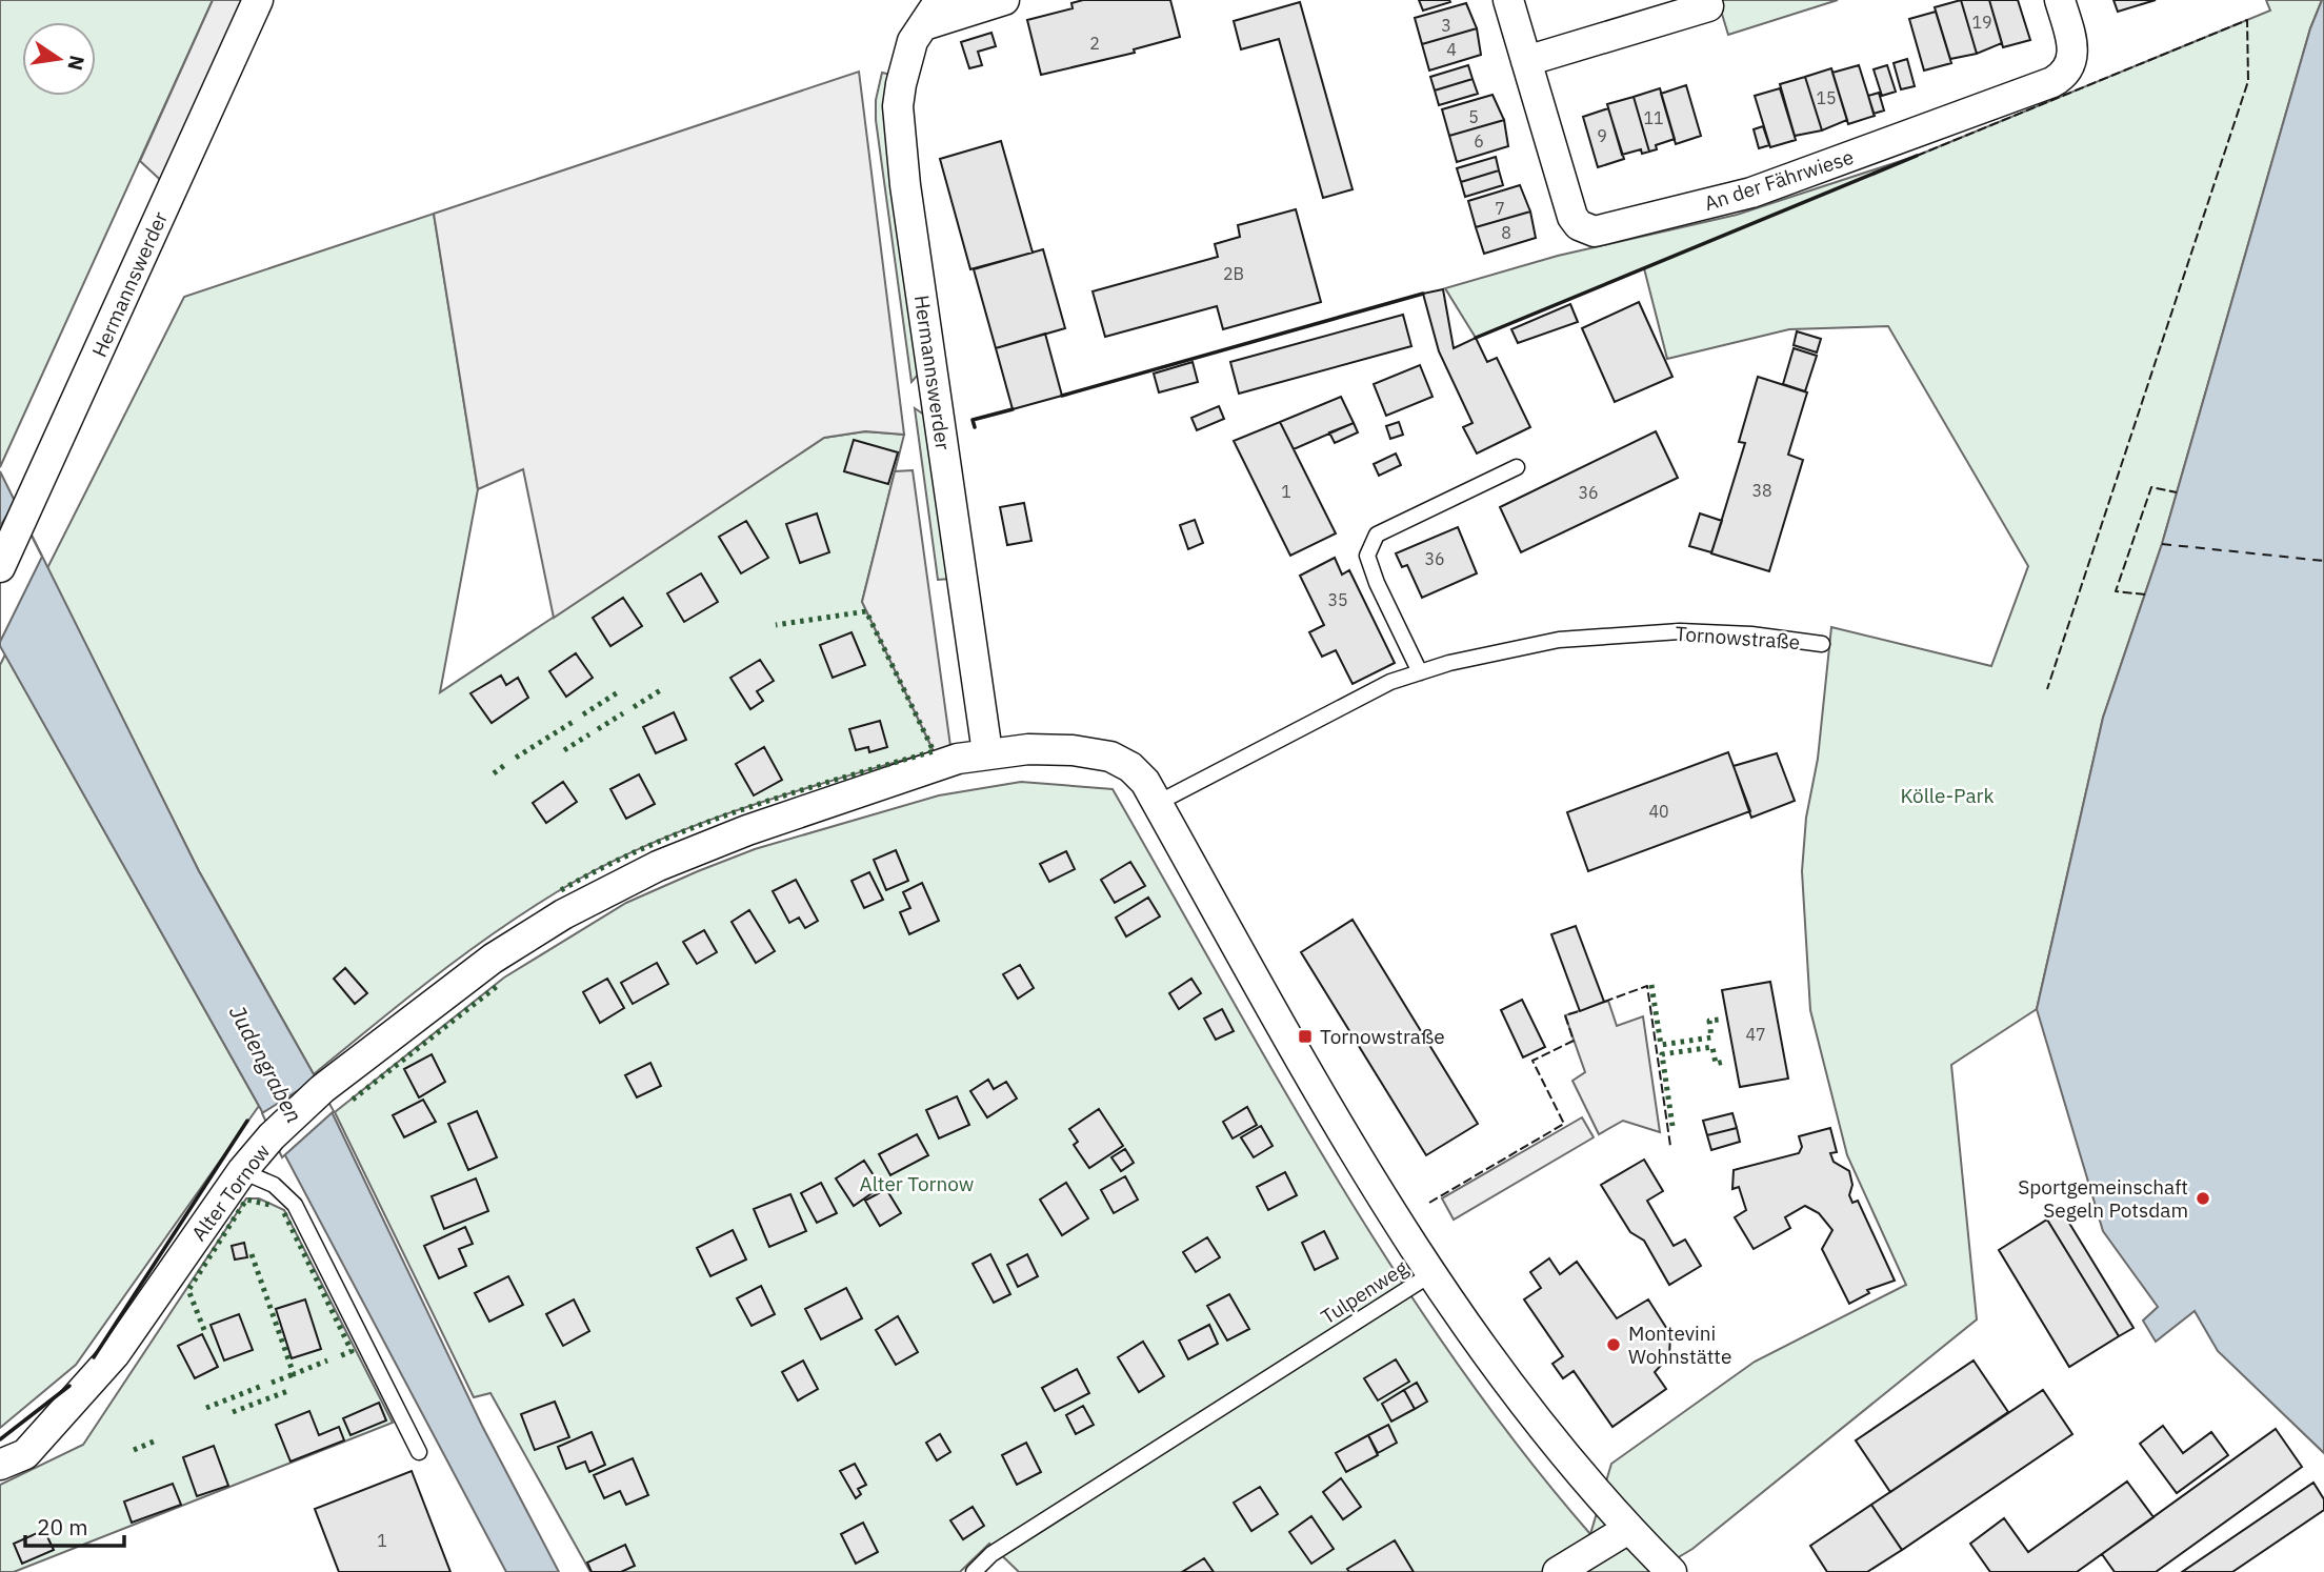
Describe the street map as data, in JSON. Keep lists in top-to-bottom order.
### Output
{
  "streets": {
    "street": ["An der Fährwiese", "Hermannswerder", "Alter Tornow"],
    "lane": ["Tornowstraße", "Tulpenweg"]
  },
  "crossings": [
    ["Hermannswerder", "Alter Tornow"]
  ],
  "water": ["Judengraben"],
  "parks": ["Kölle-Park", "Alter Tornow"],
  "places": {
    "transit": ["Tornowstraße"],
    "other": ["Sportgemeinschaft Segeln Potsdam", "Montevini Wohnstätte"]
  },
  "house_numbers": [
    "19",
    "3",
    "2",
    "4",
    "15",
    "5",
    "11",
    "9",
    "6",
    "7",
    "8",
    "2B",
    "38",
    "1",
    "36",
    "36",
    "35",
    "40",
    "47",
    "1"
  ],
  "scale_bar": "20 m",
  "north": "right"
}
